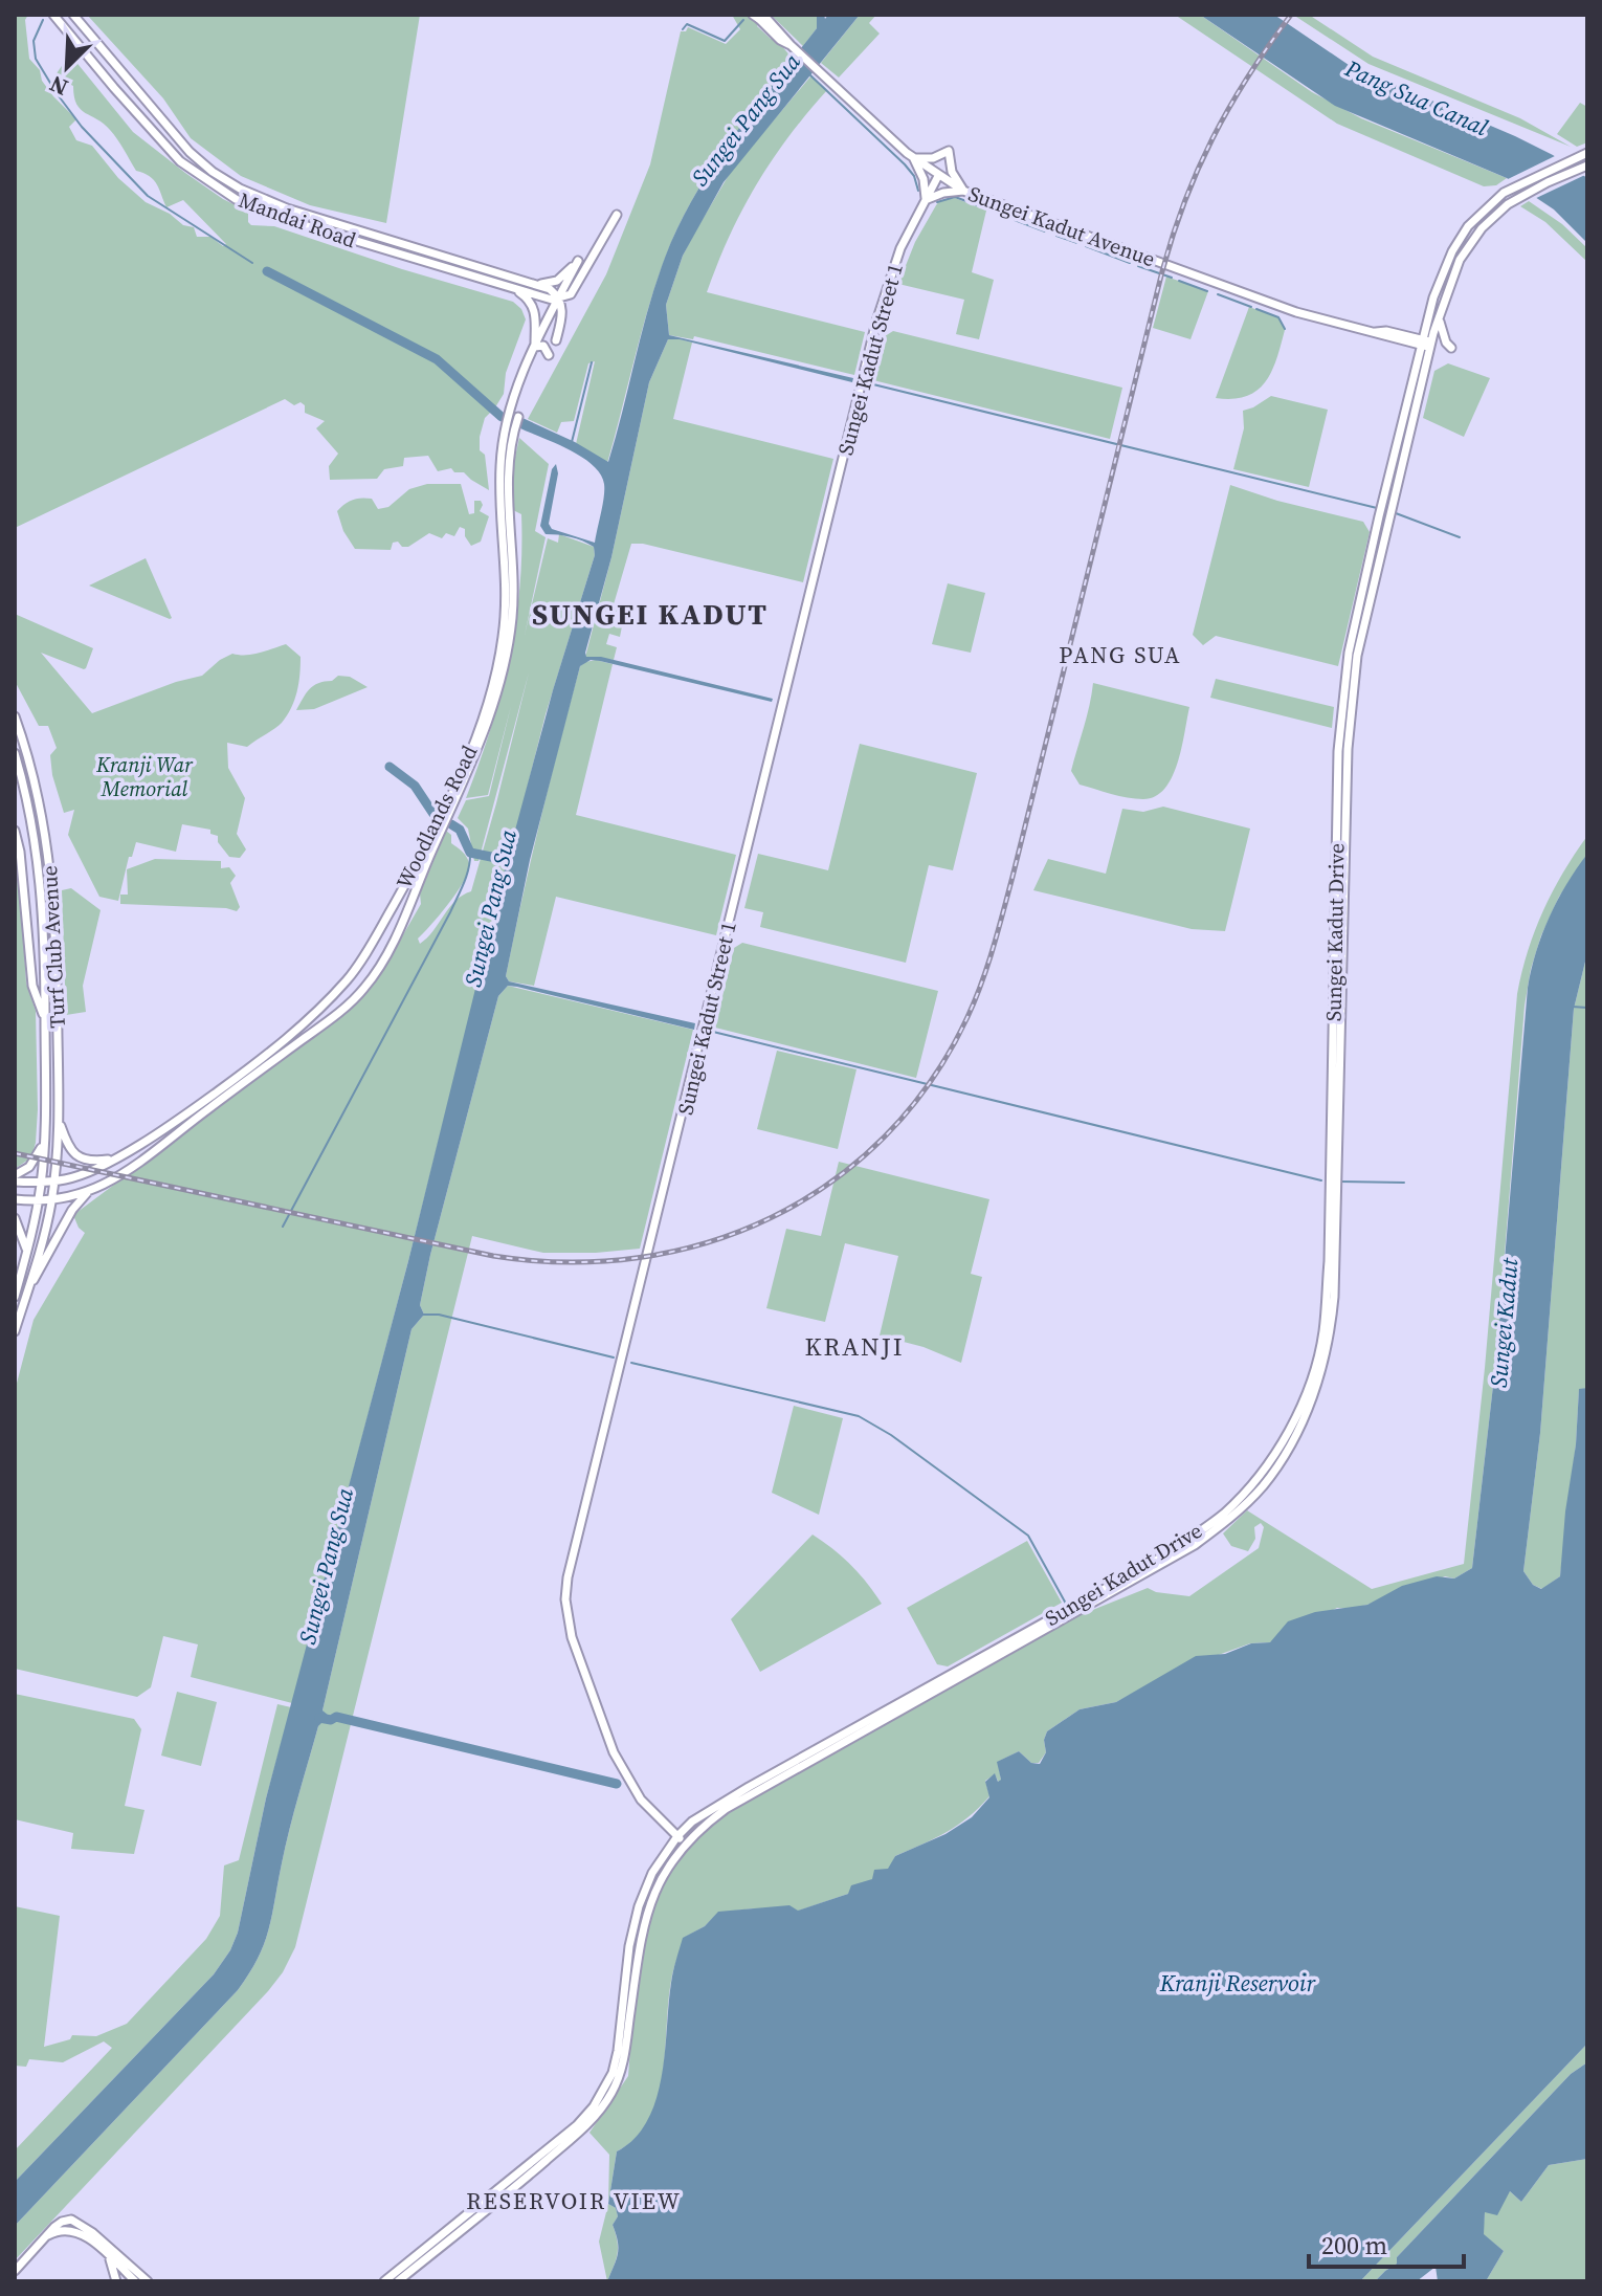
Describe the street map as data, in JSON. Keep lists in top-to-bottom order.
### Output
{
  "streets": {
    "main road": [
      "Mandai Road",
      "Sungei Kadut Avenue",
      "Sungei Kadut Street 1",
      "Woodlands Road",
      "Sungei Kadut Drive",
      "Turf Club Avenue"
    ]
  },
  "crossings": [
    ["Mandai Road", "Woodlands Road"],
    ["Sungei Kadut Avenue", "Sungei Kadut Street 1"],
    ["Sungei Kadut Avenue", "Sungei Kadut Drive"],
    ["Sungei Kadut Street 1", "Sungei Kadut Drive"],
    ["Woodlands Road", "Turf Club Avenue"]
  ],
  "districts": [
    "SUNGEI KADUT",
    "PANG SUA",
    "KRANJI",
    "RESERVOIR VIEW"
  ],
  "water": [
    "Pang Sua Canal",
    "Sungei Pang Sua",
    "Sungei Kadut",
    "Kranji Reservoir"
  ],
  "parks": ["Kranji War Memorial"],
  "scale_bar": "200 m",
  "north": "bottom left"
}
